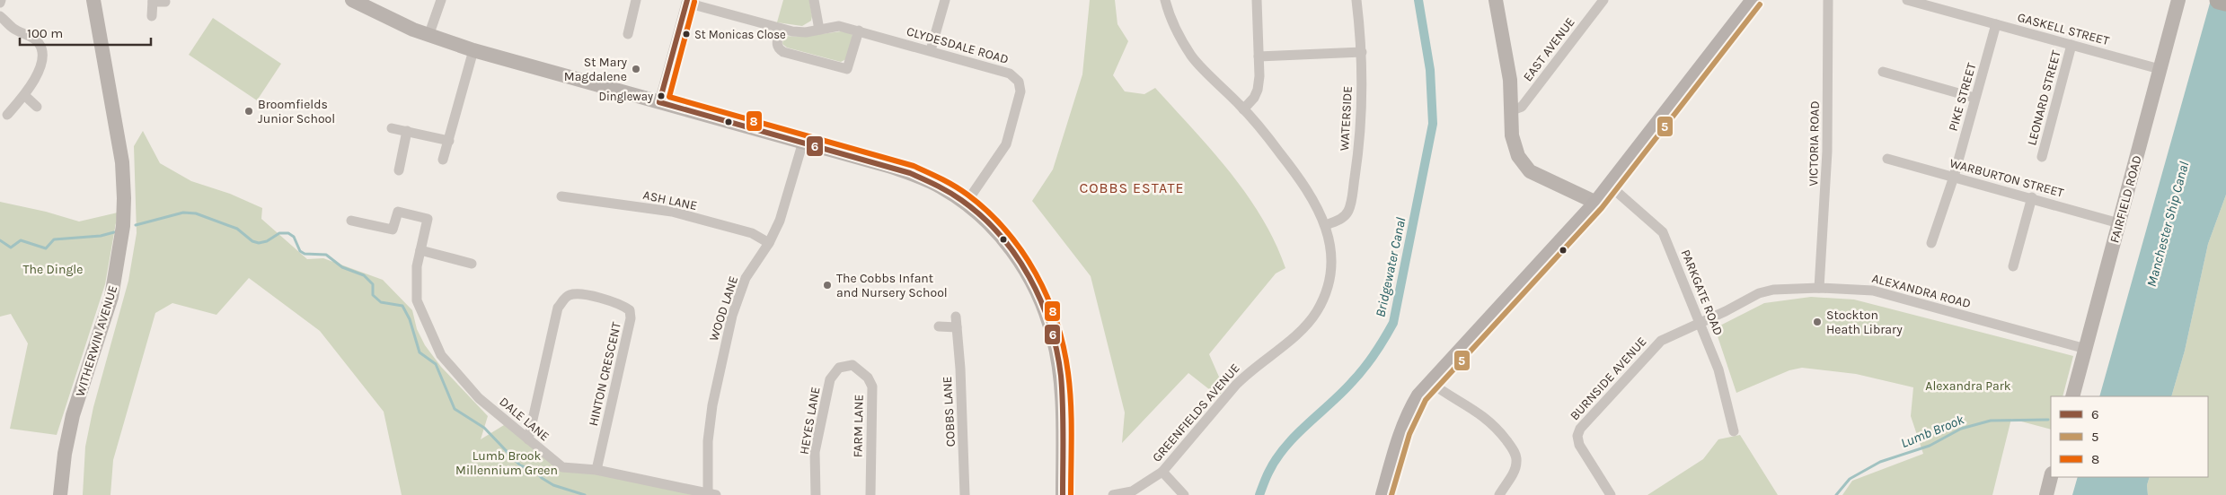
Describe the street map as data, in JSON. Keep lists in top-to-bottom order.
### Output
{
  "streets": {
    "street": [
      "GASKELL STREET",
      "CLYDESDALE ROAD",
      "EAST AVENUE",
      "PIKE STREET",
      "LEONARD STREET",
      "WATERSIDE",
      "VICTORIA ROAD",
      "WARBURTON STREET",
      "FAIRFIELD ROAD",
      "ASH LANE",
      "ALEXANDRA ROAD",
      "PARKGATE ROAD",
      "WOOD LANE",
      "WITHERWIN AVENUE",
      "HINTON CRESCENT",
      "BURNSIDE AVENUE",
      "COBBS LANE",
      "GREENFIELDS AVENUE",
      "DALE LANE",
      "HEYES LANE",
      "FARM LANE"
    ]
  },
  "crossings": [
    ["GASKELL STREET", "PIKE STREET"],
    ["GASKELL STREET", "LEONARD STREET"],
    ["GASKELL STREET", "FAIRFIELD ROAD"],
    ["PIKE STREET", "WARBURTON STREET"],
    ["WATERSIDE", "GREENFIELDS AVENUE"],
    ["VICTORIA ROAD", "ALEXANDRA ROAD"],
    ["WARBURTON STREET", "FAIRFIELD ROAD"],
    ["FAIRFIELD ROAD", "ALEXANDRA ROAD"],
    ["ASH LANE", "WOOD LANE"],
    ["ALEXANDRA ROAD", "PARKGATE ROAD"],
    ["ALEXANDRA ROAD", "BURNSIDE AVENUE"],
    ["PARKGATE ROAD", "BURNSIDE AVENUE"],
    ["WOOD LANE", "DALE LANE"],
    ["HINTON CRESCENT", "DALE LANE"],
    ["HEYES LANE", "FARM LANE"]
  ],
  "districts": ["COBBS ESTATE"],
  "water": ["Manchester Ship Canal", "Bridgewater Canal", "Lumb Brook"],
  "parks": ["The Dingle", "Alexandra Park", "Lumb Brook Millennium Green"],
  "places": [
    "St Monicas Close",
    "St Mary Magdalene",
    "Dingleway",
    "Broomfields Junior School",
    "The Cobbs Infant and Nursery School",
    "Stockton Heath Library"
  ],
  "lines": ["transit line 6", "transit line 8", "transit line 5"],
  "legend": ["6", "5", "8"],
  "scale_bar": "100 m"
}
